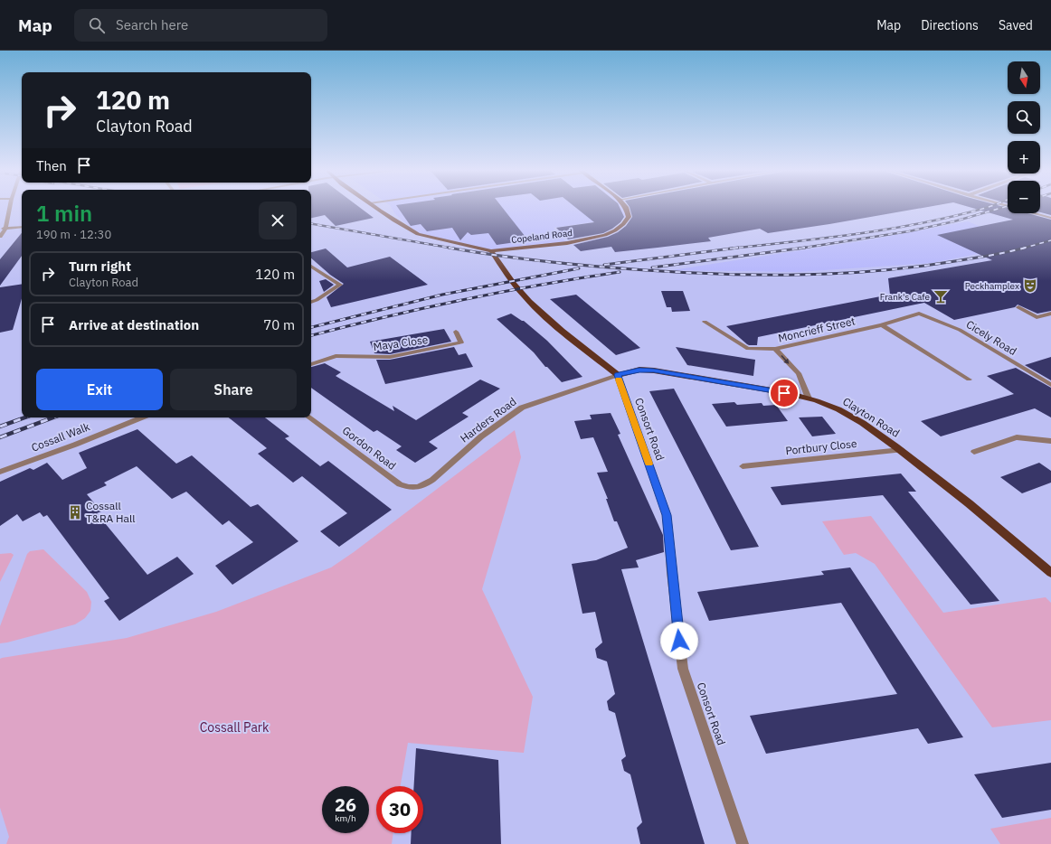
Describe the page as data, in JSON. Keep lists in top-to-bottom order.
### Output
{
  "streets": {
    "main road": ["Copeland Road", "Clayton Road"],
    "street": [
      "Moncrieff Street",
      "Cicely Road",
      "Maya Close",
      "Harders Road",
      "Consort Road",
      "Cossall Walk",
      "Portbury Close",
      "Gordon Road"
    ]
  },
  "crossings": [
    ["Moncrieff Street", "Cicely Road"],
    ["Moncrieff Street", "Clayton Road"],
    ["Clayton Road", "Harders Road"],
    ["Clayton Road", "Consort Road"],
    ["Clayton Road", "Portbury Close"],
    ["Harders Road", "Consort Road"],
    ["Harders Road", "Gordon Road"]
  ],
  "parks": ["Cossall Park"],
  "places": {
    "theatre": ["Peckhamplex"],
    "bar": ["Frank's Cafe"],
    "building": ["Cossall T&RA Hall"]
  },
  "north": "bottom",
  "page": {
    "header": "Map",
    "search": "Search here",
    "nav": ["Map", "Directions", "Saved"],
    "map_buttons": ["+", "−"],
    "turn": ["120 m", "Clayton Road"],
    "then": "Then",
    "heading": ["1 min", "190 m · 12:30"],
    "list": [
      {
        "name": "Turn right",
        "note": "Clayton Road",
        "value": "120 m"
      },
      {
        "name": "Arrive at destination",
        "value": "70 m"
      }
    ],
    "buttons": ["Exit", "Share"],
    "speed": "26 km/h",
    "limit": "30"
  }
}
